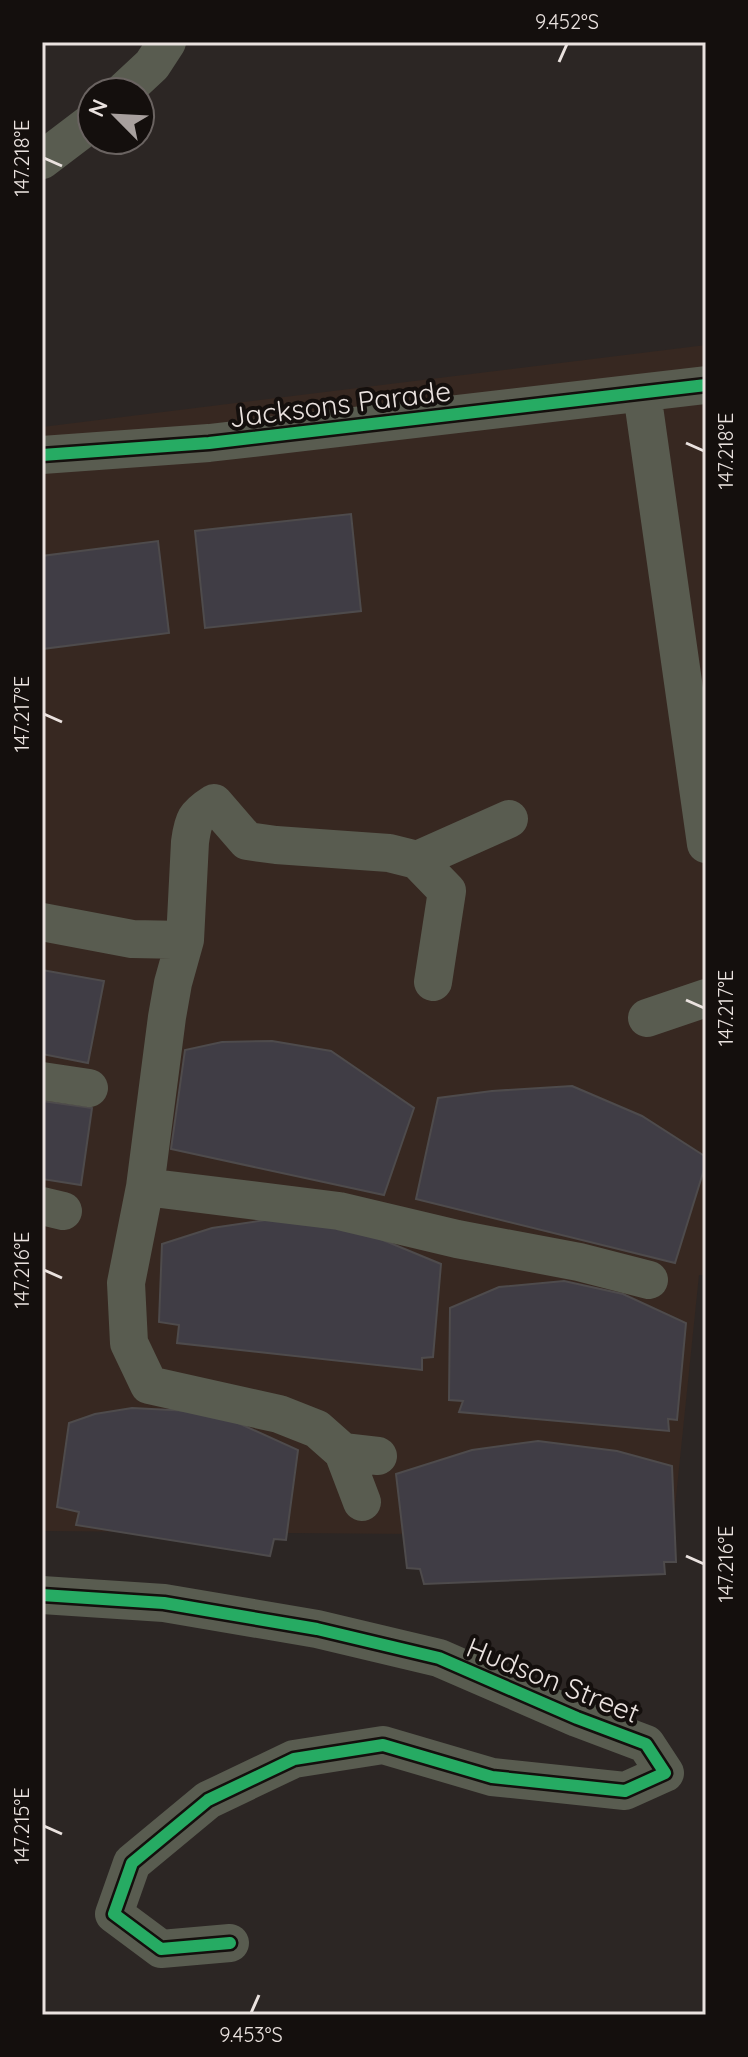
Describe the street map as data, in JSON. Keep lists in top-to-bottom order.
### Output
{
  "streets": {
    "street": ["Jacksons Parade", "Hudson Street"]
  },
  "north": "top left",
  "coordinates": [
    "9.452°S",
    "147.218°E",
    "147.217°E",
    "147.216°E",
    "147.215°E",
    "9.453°S"
  ]
}
